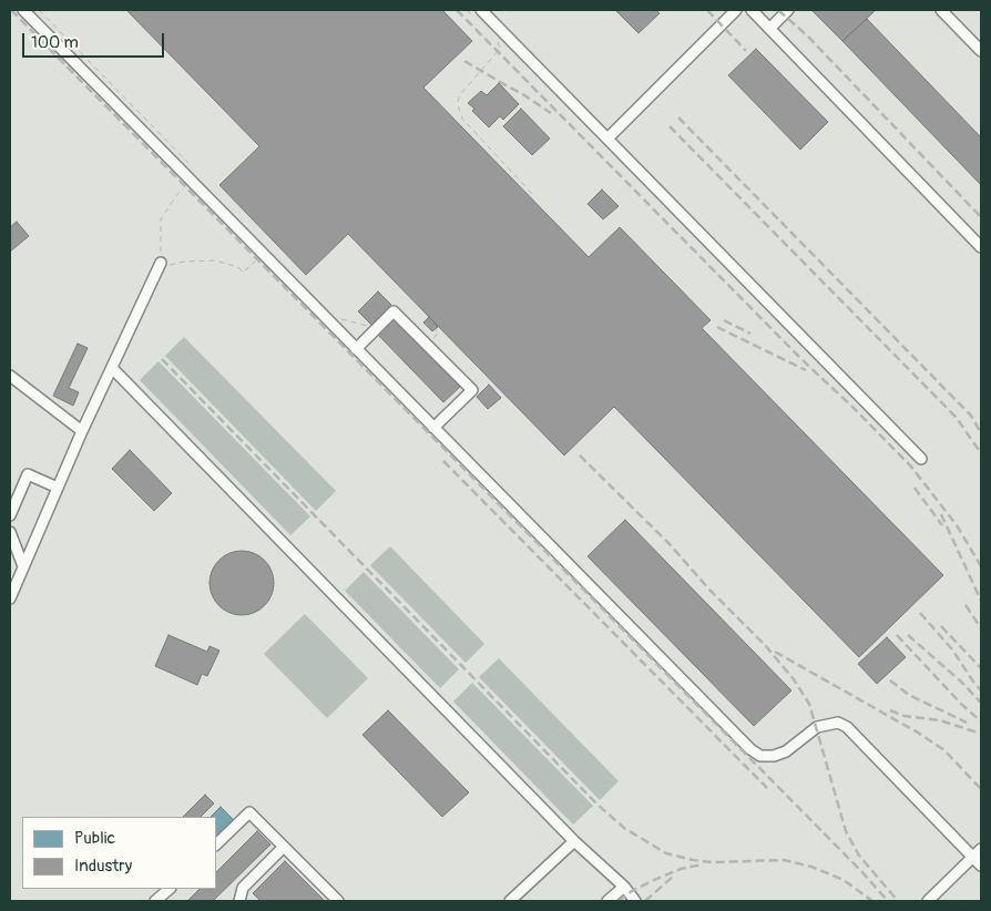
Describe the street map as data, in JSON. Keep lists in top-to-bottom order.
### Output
{
  "legend": ["Public", "Industry"],
  "scale_bar": "100 m"
}
